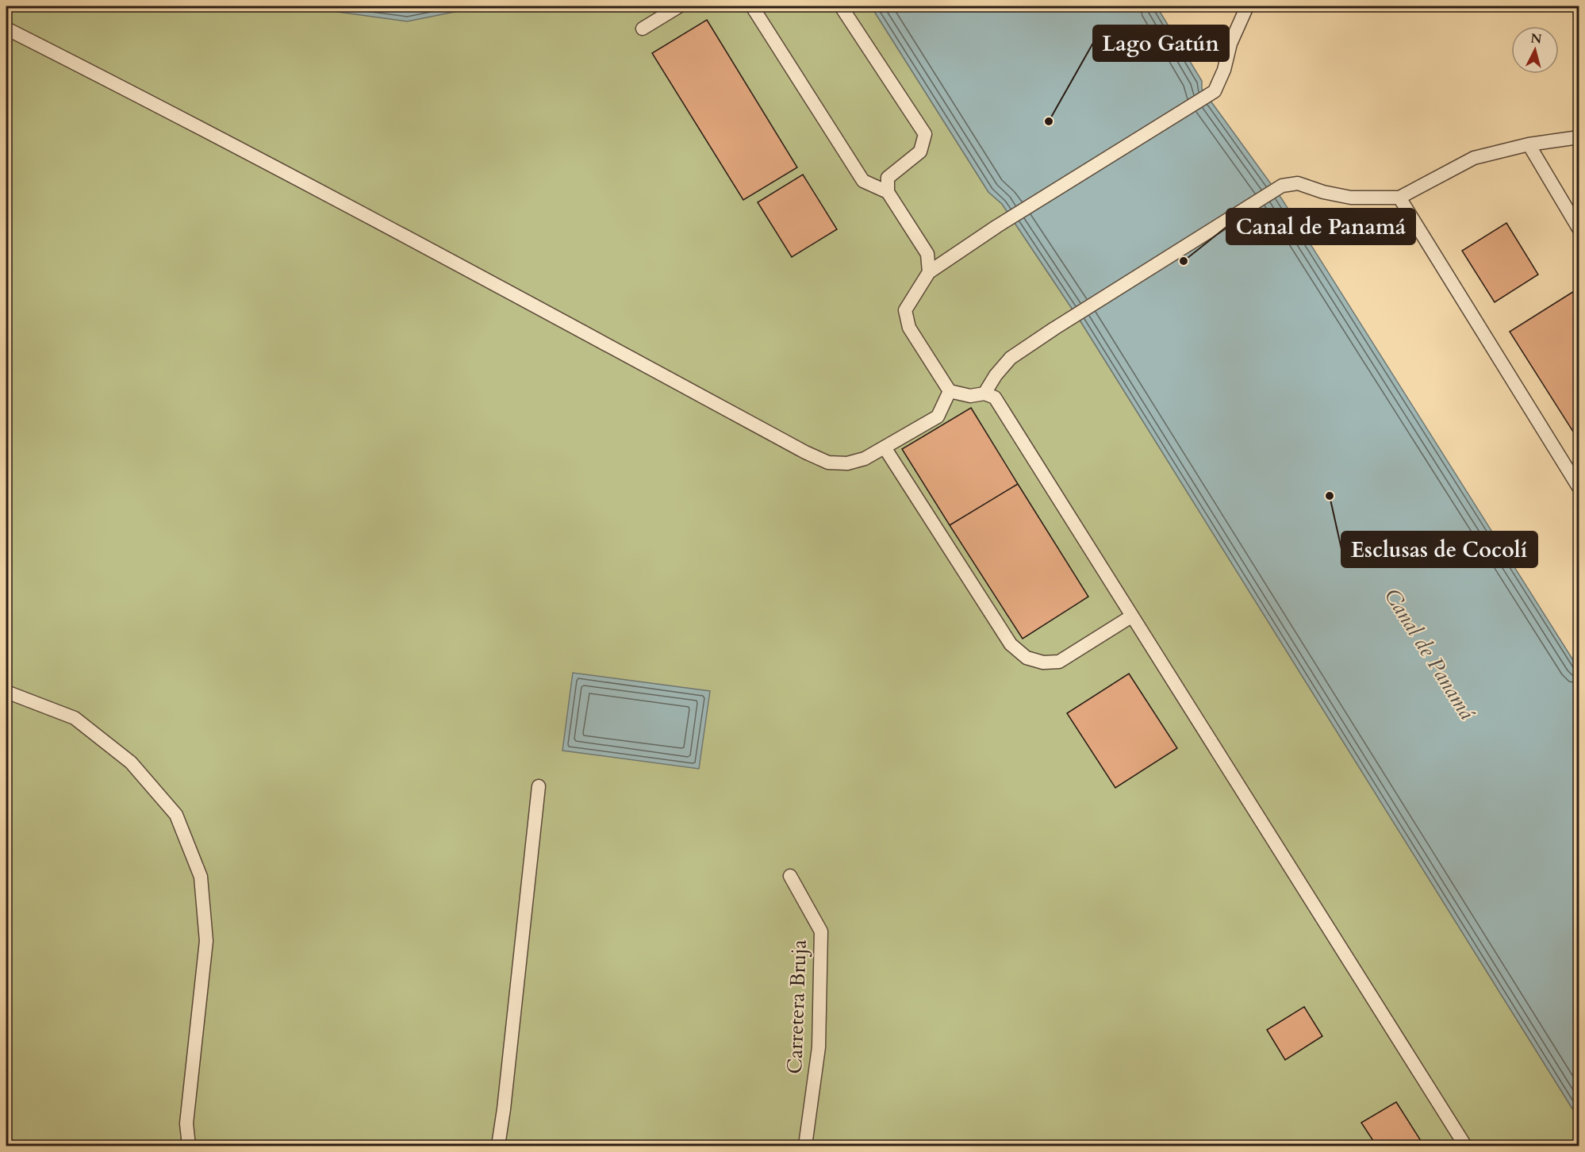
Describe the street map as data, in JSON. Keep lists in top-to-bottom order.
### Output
{
  "streets": {
    "lane": ["Carretera Bruja"]
  },
  "water": ["Canal de Panamá"],
  "places": ["Lago Gatún", "Canal de Panamá", "Esclusas de Cocolí"],
  "north": "top"
}
